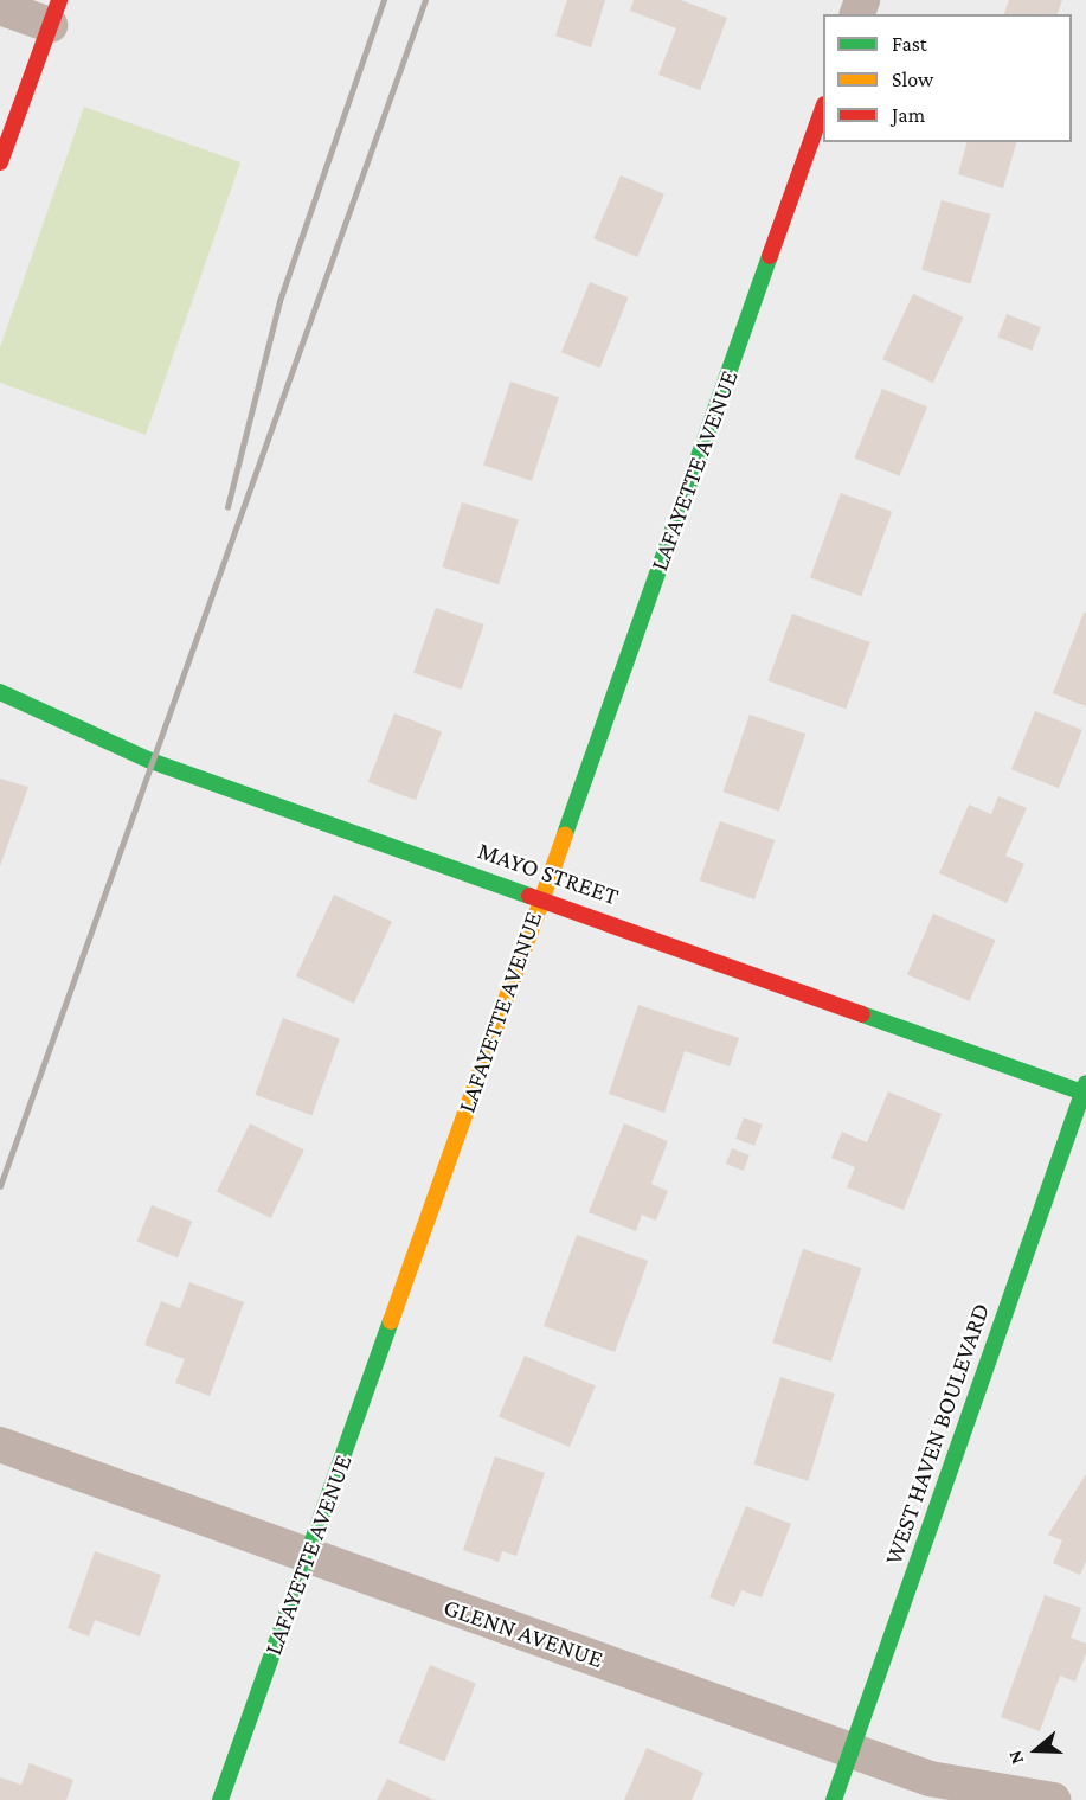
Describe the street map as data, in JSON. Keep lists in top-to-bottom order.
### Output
{
  "streets": {
    "street": [
      "LAFAYETTE AVENUE",
      "MAYO STREET",
      "WEST HAVEN BOULEVARD",
      "GLENN AVENUE"
    ]
  },
  "crossings": [
    ["LAFAYETTE AVENUE", "MAYO STREET"],
    ["LAFAYETTE AVENUE", "GLENN AVENUE"],
    ["MAYO STREET", "WEST HAVEN BOULEVARD"],
    ["WEST HAVEN BOULEVARD", "GLENN AVENUE"]
  ],
  "legend": ["Fast", "Slow", "Jam"],
  "north": "left"
}
